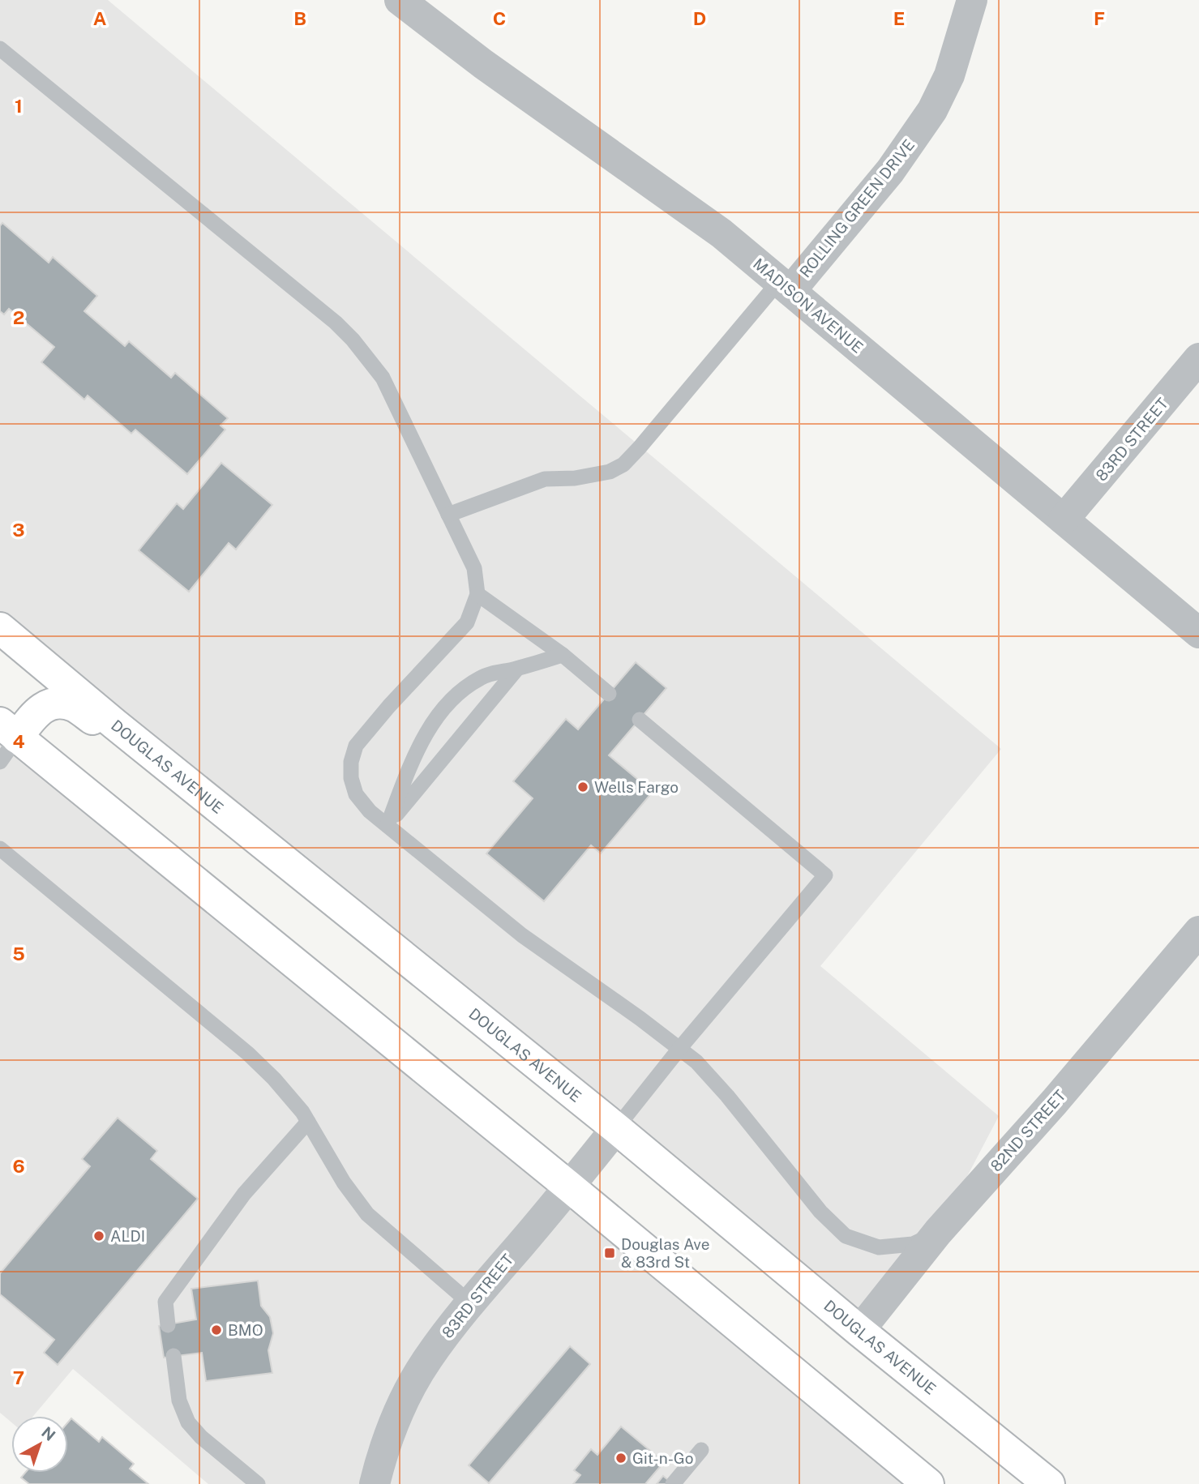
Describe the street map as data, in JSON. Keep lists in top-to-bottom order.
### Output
{
  "streets": {
    "main road": ["DOUGLAS AVENUE"],
    "street": [
      "ROLLING GREEN DRIVE",
      "MADISON AVENUE",
      "83RD STREET",
      "82ND STREET"
    ]
  },
  "crossings": [
    ["ROLLING GREEN DRIVE", "MADISON AVENUE"],
    ["MADISON AVENUE", "83RD STREET"],
    ["83RD STREET", "DOUGLAS AVENUE"],
    ["DOUGLAS AVENUE", "82ND STREET"]
  ],
  "places": {
    "other": [
      "Wells Fargo",
      "ALDI",
      "BMO",
      "Git-n-Go"
    ],
    "transit": ["Douglas Ave & 83rd St"]
  },
  "north": "top right",
  "grid": {
    "columns": [
      "A",
      "B",
      "C",
      "D",
      "E",
      "F"
    ],
    "rows": [
      "1",
      "2",
      "3",
      "4",
      "5",
      "6",
      "7"
    ]
  }
}
